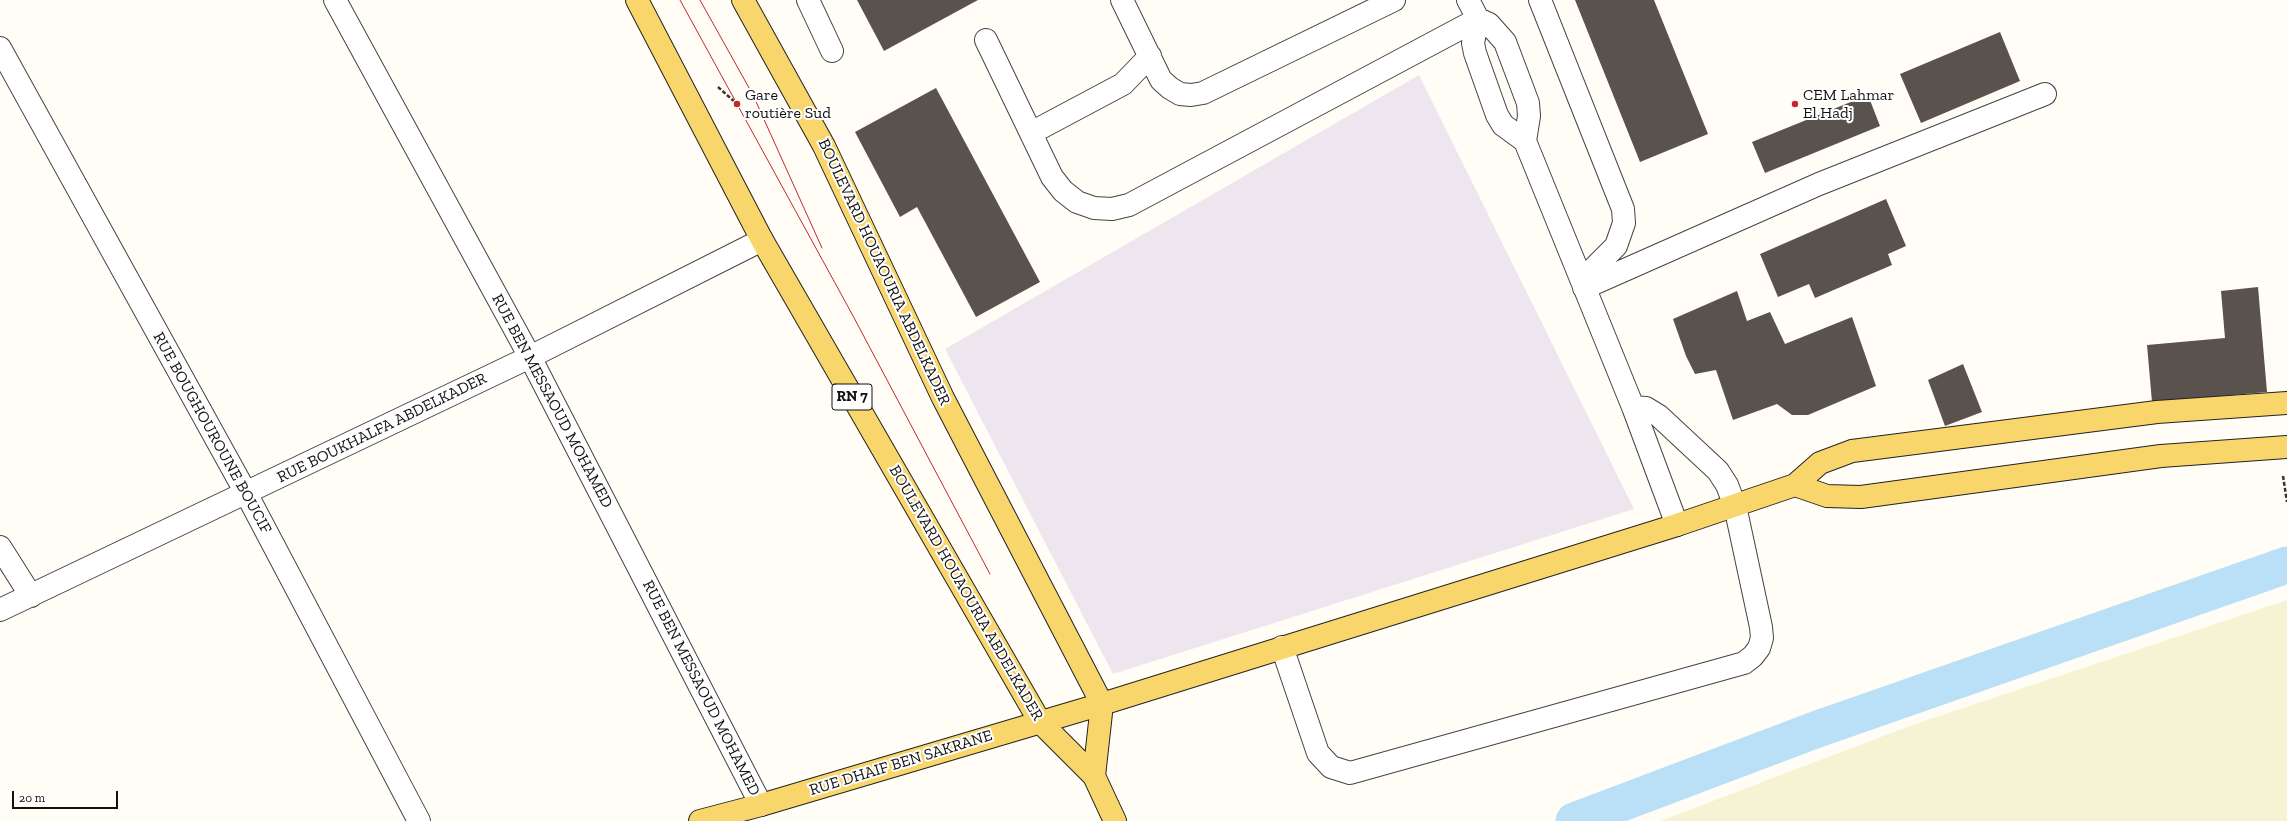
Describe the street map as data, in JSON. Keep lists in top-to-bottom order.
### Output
{
  "streets": {
    "main road": ["BOULEVARD HOUAOURIA ABDELKADER", "RN 7", "RUE DHAIF BEN SAKRANE"],
    "street": ["RUE BEN MESSAOUD MOHAMED", "RUE BOUKHALFA ABDELKADER", "RUE BOUGHOUROUNE BOUCIF"]
  },
  "crossings": [
    ["BOULEVARD HOUAOURIA ABDELKADER", "RN 7"],
    ["BOULEVARD HOUAOURIA ABDELKADER", "RUE BOUKHALFA ABDELKADER"],
    ["BOULEVARD HOUAOURIA ABDELKADER", "RUE DHAIF BEN SAKRANE"],
    ["RUE BEN MESSAOUD MOHAMED", "RUE BOUKHALFA ABDELKADER"],
    ["RUE BEN MESSAOUD MOHAMED", "RUE DHAIF BEN SAKRANE"],
    ["RUE BOUKHALFA ABDELKADER", "RUE BOUGHOUROUNE BOUCIF"]
  ],
  "places": ["Gare routière Sud", "CEM Lahmar El Hadj"],
  "scale_bar": "20 m"
}
